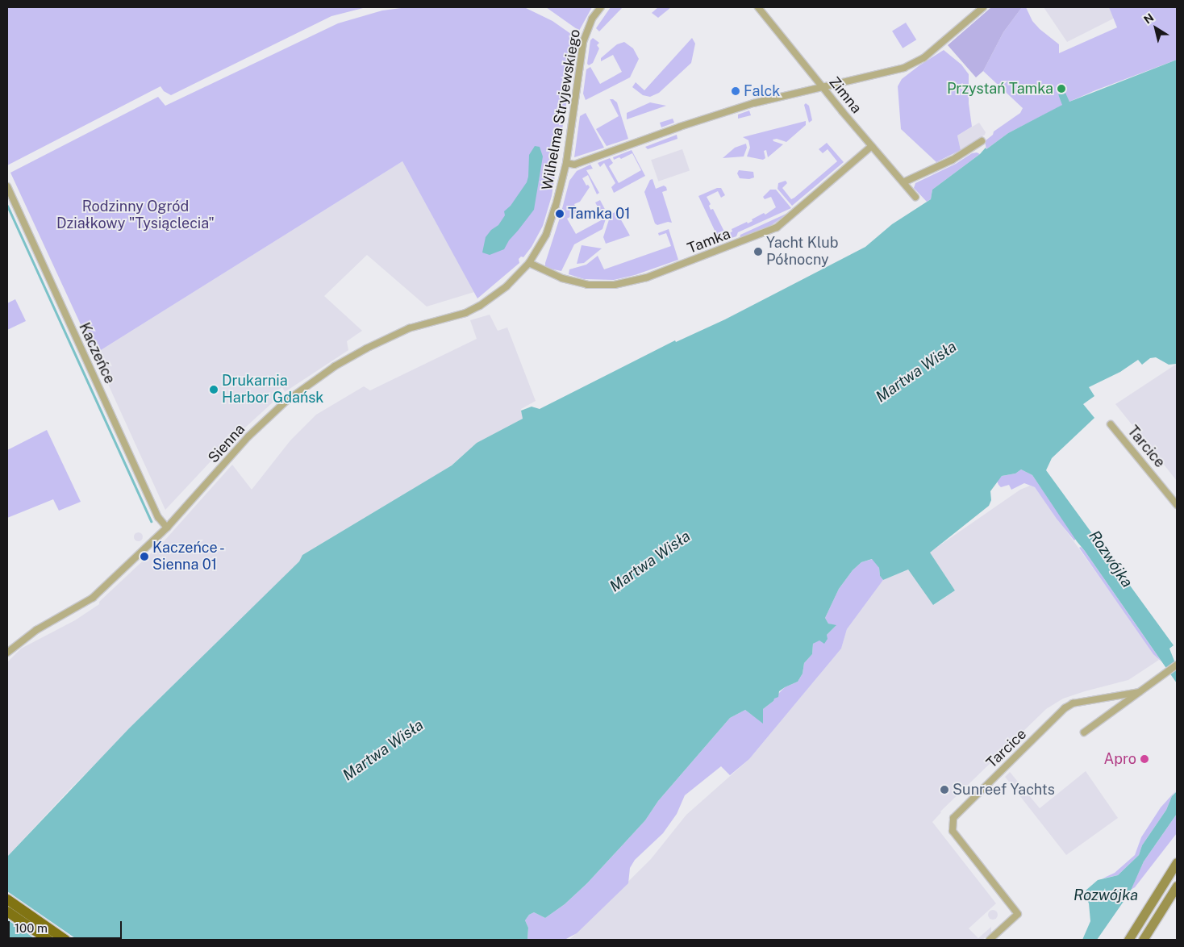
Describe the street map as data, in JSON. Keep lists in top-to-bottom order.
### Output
{
  "streets": {
    "street": [
      "Zimna",
      "Wilhelma Stryjewskiego",
      "Tamka",
      "Kaczeńce",
      "Sienna",
      "Tarcice"
    ]
  },
  "crossings": [
    ["Zimna", "Tamka"],
    ["Wilhelma Stryjewskiego", "Tamka"],
    ["Wilhelma Stryjewskiego", "Sienna"],
    ["Tamka", "Sienna"],
    ["Kaczeńce", "Sienna"]
  ],
  "water": ["Martwa Wisła", "Rozwójka"],
  "parks": ["Rodzinny Ogród Działkowy \"Tysiąclecia\""],
  "places": [
    "Przystań Tamka",
    "Falck",
    "Tamka 01",
    "Yacht Klub Północny",
    "Drukarnia Harbor Gdańsk",
    "Kaczeńce - Sienna 01",
    "Apro",
    "Sunreef Yachts"
  ],
  "scale_bar": "100 m",
  "north": "top left"
}
